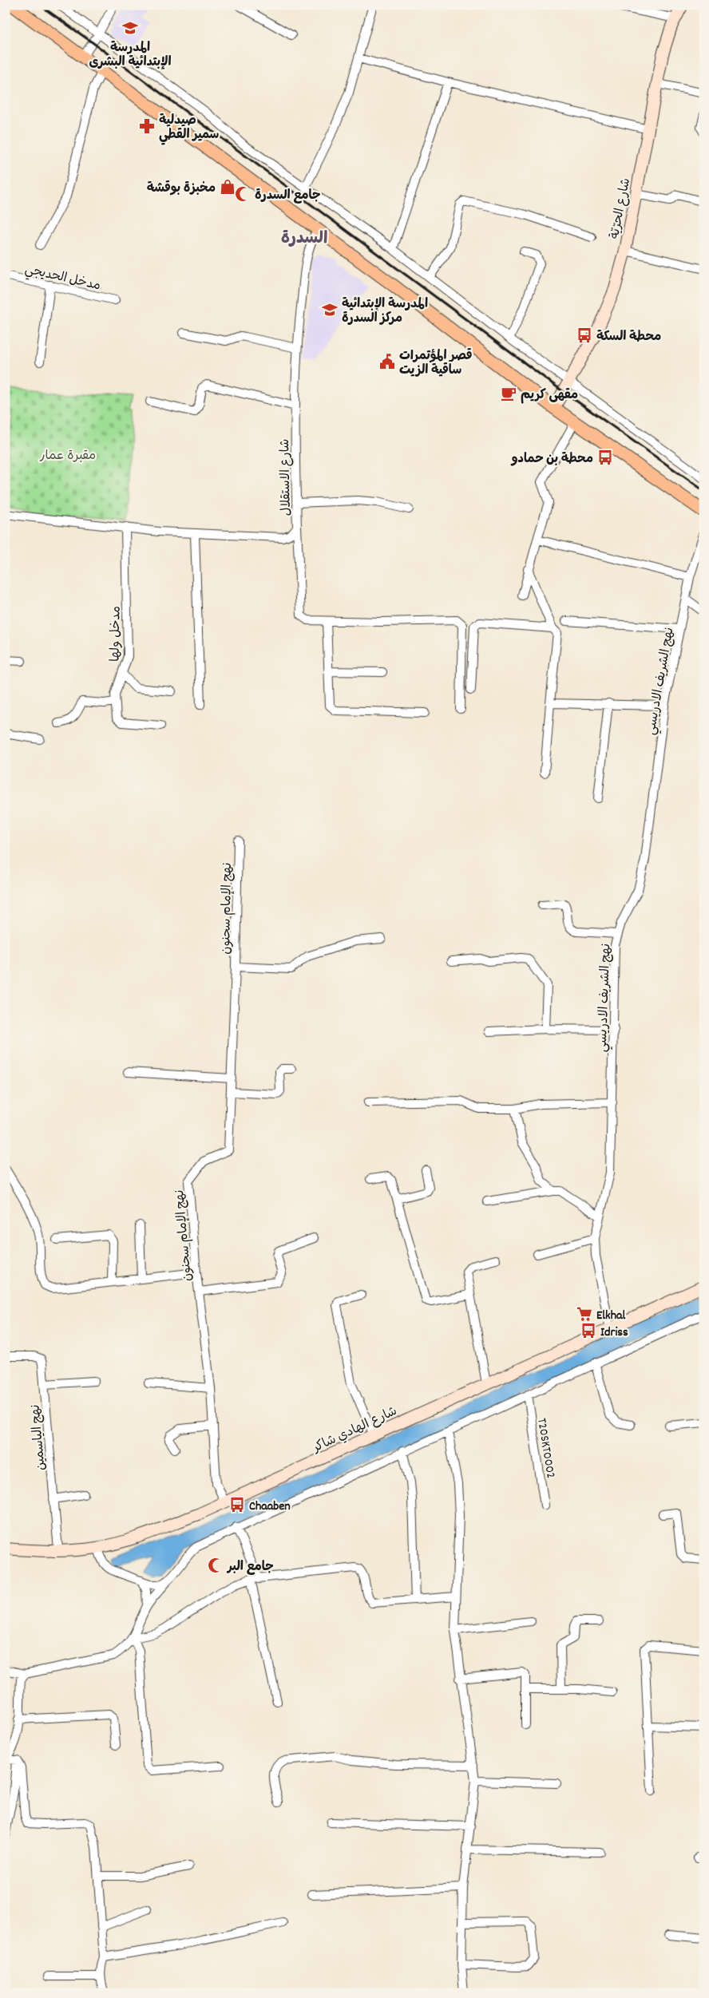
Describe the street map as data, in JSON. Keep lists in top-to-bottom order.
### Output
{
  "streets": {
    "main road": ["شارع الحرّيّة", "شارع الهادي شاكر"],
    "street": [
      "مدخل الحديجي",
      "شارع الاستقلال",
      "مدخل ولها",
      "نهج الشريف الادريسي",
      "نهج الإمام سحنون",
      "نهج الياسمين",
      "T20SKT0002"
    ]
  },
  "crossings": [
    ["شارع الاستقلال", "مدخل ولها"],
    ["نهج الشريف الادريسي", "شارع الهادي شاكر"],
    ["نهج الإمام سحنون", "شارع الهادي شاكر"],
    ["شارع الهادي شاكر", "نهج الياسمين"]
  ],
  "districts": ["السدرة"],
  "parks": ["مقبرة عمار"],
  "places": {
    "school or university": ["المدرسة الإبتدائية البشرى", "المدرسة الإبتدائية مركز السدرة"],
    "pharmacy": ["صيدلية سمير القطي"],
    "shop": ["مخبزة بوقشة"],
    "mosque": ["جامع السدرة", "جامع البر"],
    "bus stop": [
      "محطة السكة",
      "محطة بن حمادو",
      "Idriss",
      "Chaaben"
    ],
    "public building": ["قصر المؤتمرات ساقية الزيت"],
    "cafe": ["مقهى كريم"],
    "supermarket": ["Elkhal"]
  }
}
